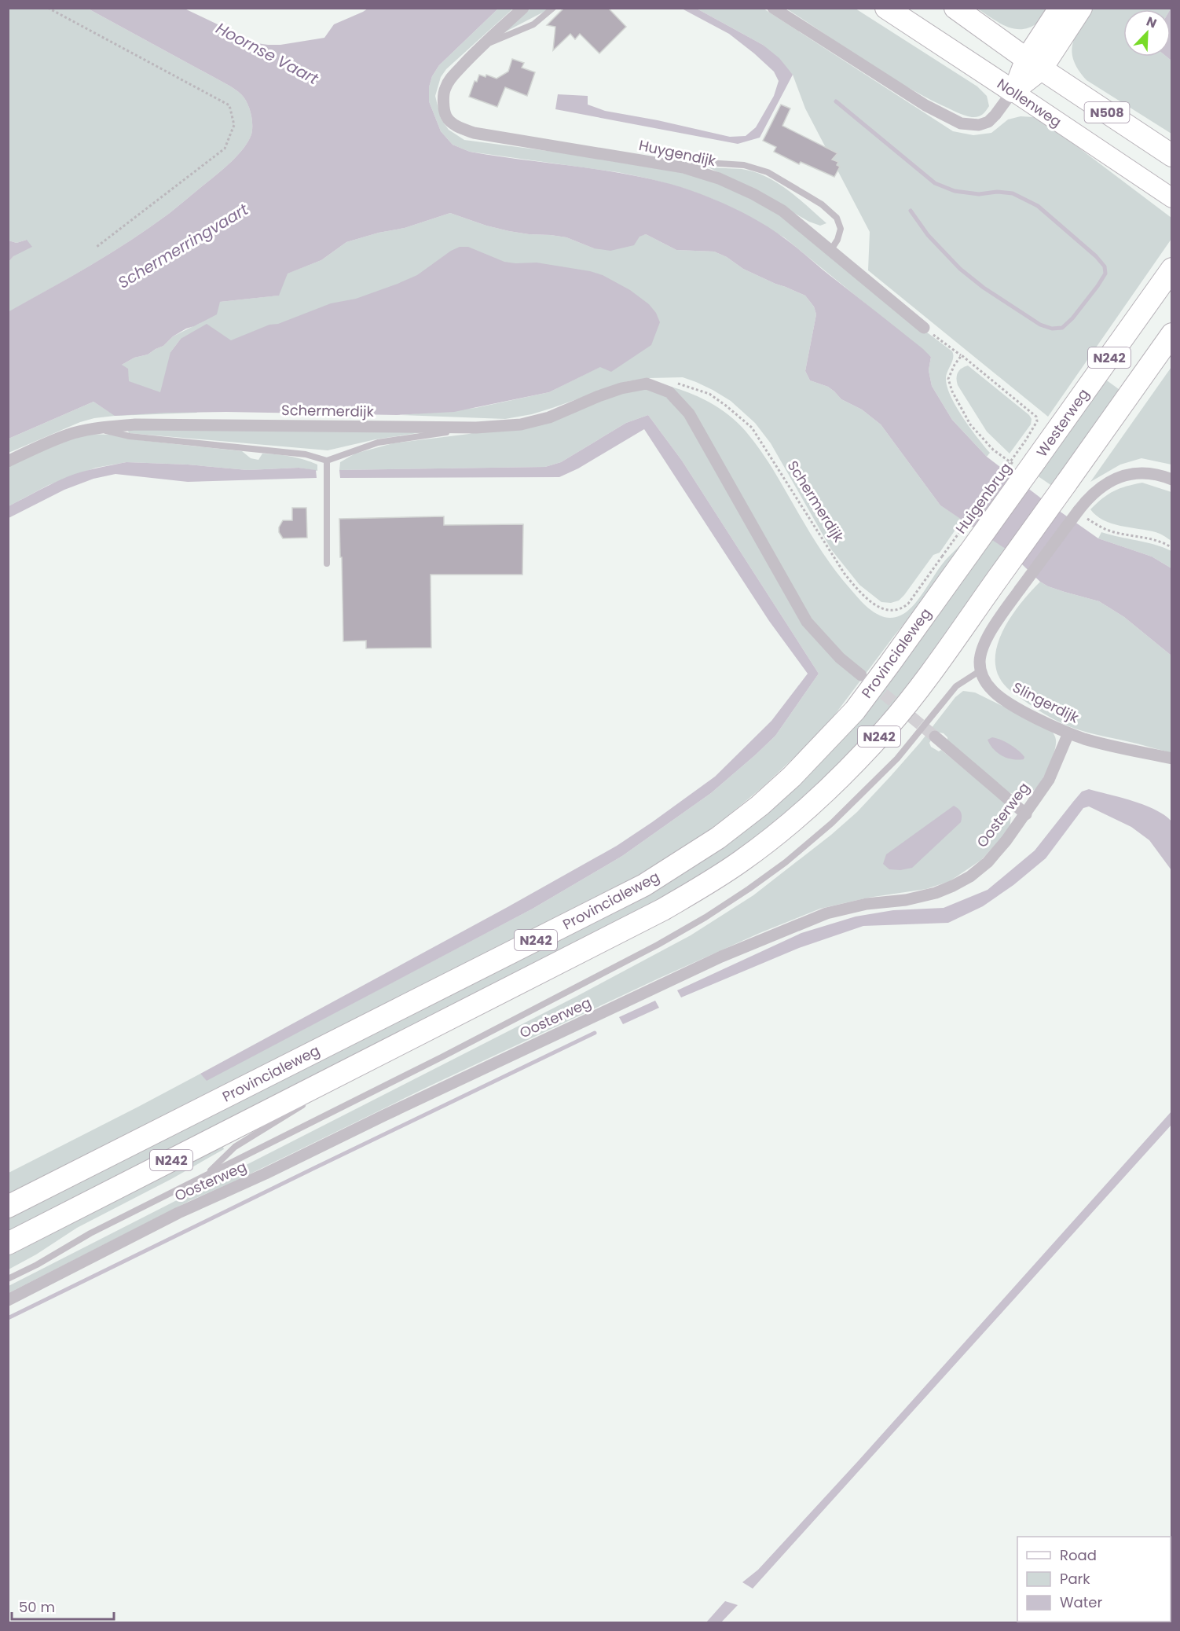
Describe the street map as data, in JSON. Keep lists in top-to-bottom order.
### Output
{
  "streets": {
    "highway": [
      "Nollenweg",
      "N508",
      "N242",
      "Westerweg",
      "Huigenbrug",
      "Provincialeweg"
    ],
    "street": [
      "Huygendijk",
      "Schermerdijk",
      "Slingerdijk",
      "Oosterweg"
    ]
  },
  "crossings": [
    ["Schermerdijk", "Huigenbrug"],
    ["Westerweg", "Huigenbrug"],
    ["Huigenbrug", "Provincialeweg"],
    ["Slingerdijk", "Oosterweg"]
  ],
  "water": ["Hoornse Vaart", "Schermerringvaart"],
  "legend": ["Road", "Park", "Water"],
  "scale_bar": "50 m",
  "north": "top right"
}
